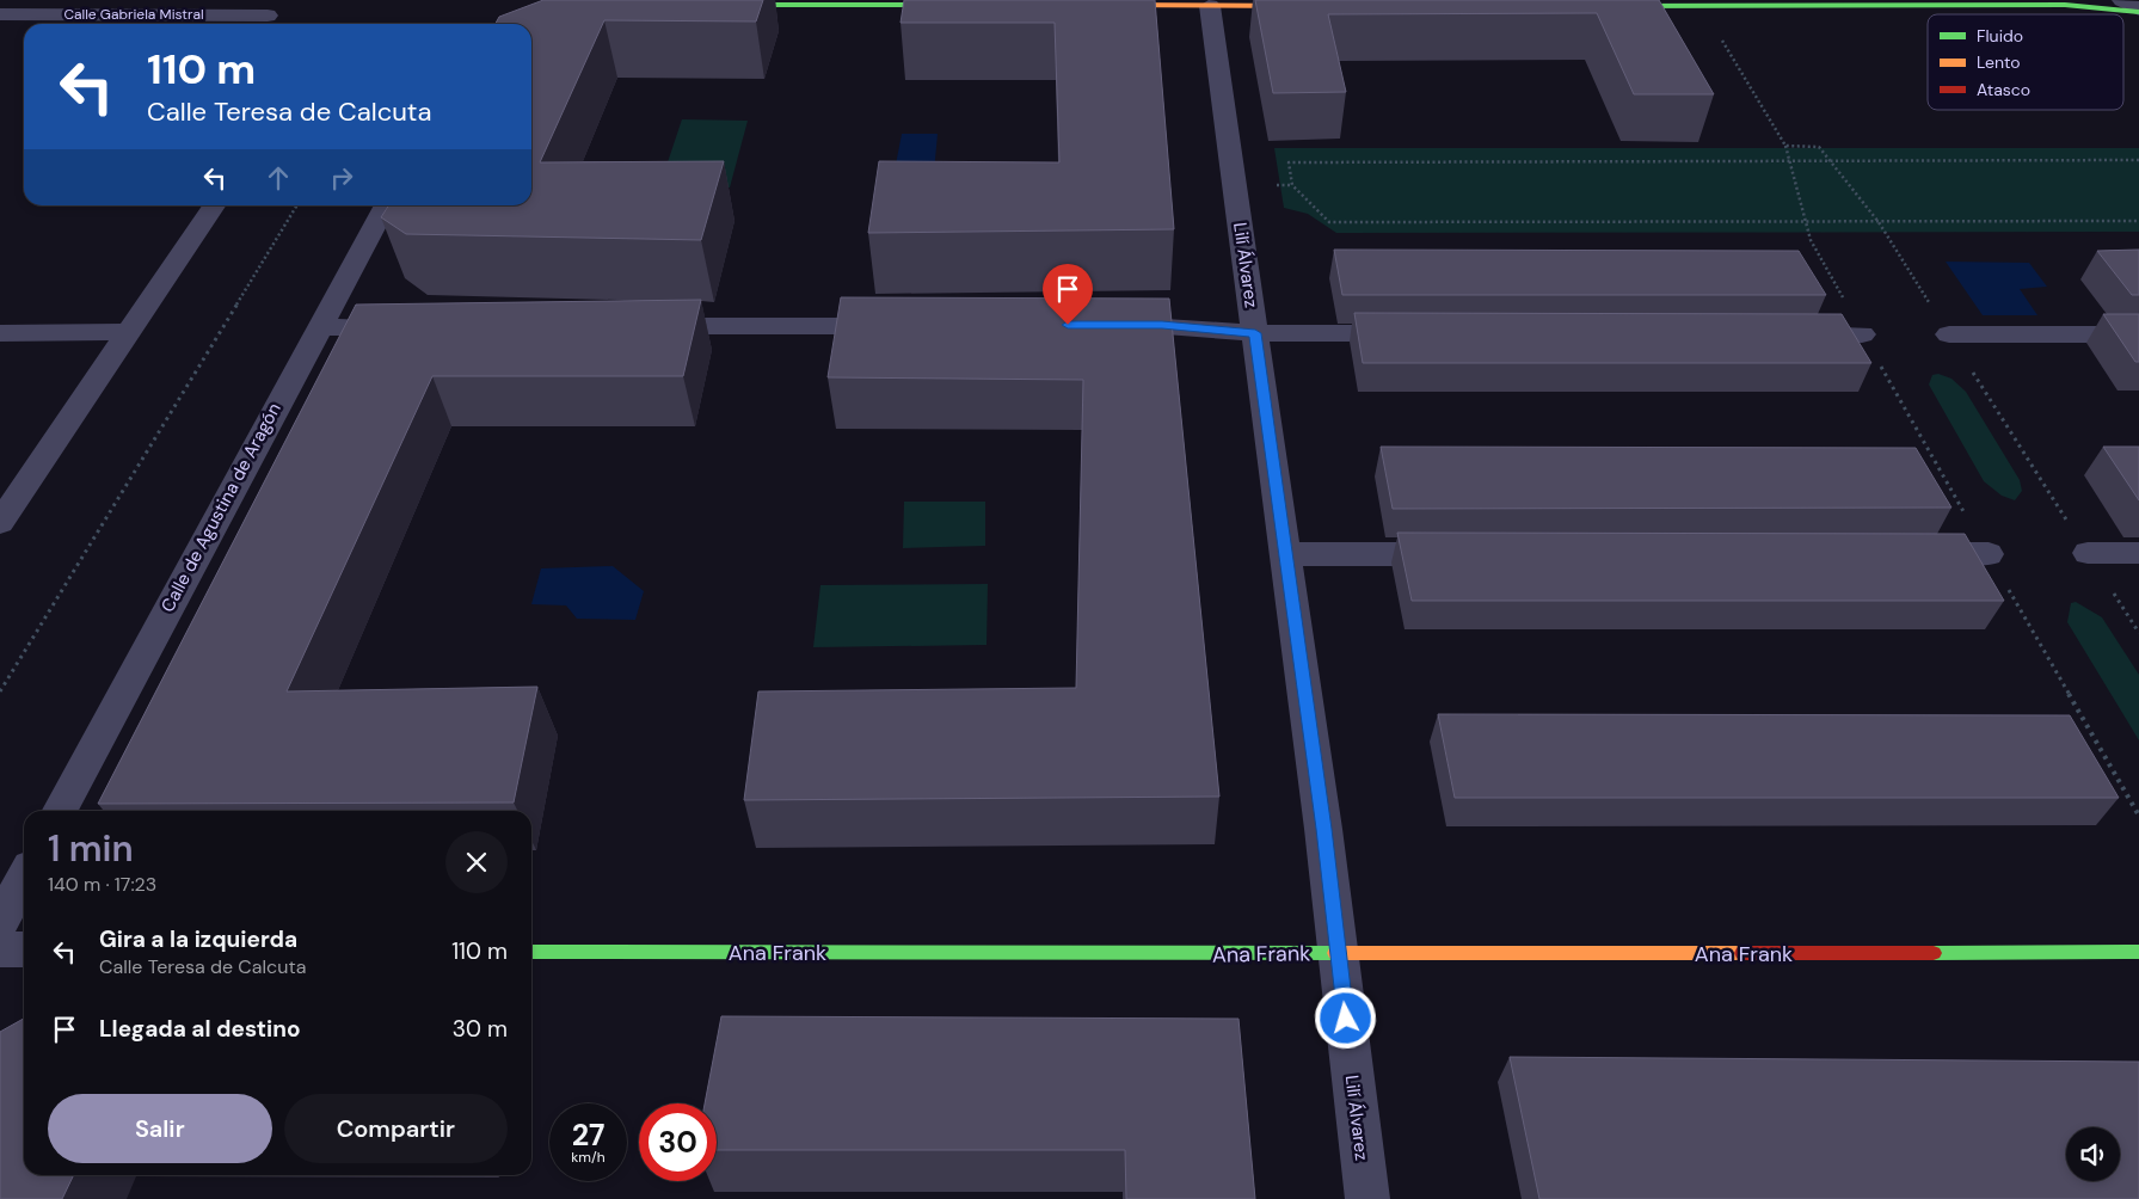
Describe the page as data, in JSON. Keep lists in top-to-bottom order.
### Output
{
  "streets": {
    "street": [
      "Calle Gabriela Mistral",
      "Lilí Álvarez",
      "Calle de Agustina de Aragón",
      "Ana Frank"
    ]
  },
  "crossings": [
    ["Lilí Álvarez", "Ana Frank"]
  ],
  "legend": ["Fluido", "Lento", "Atasco"],
  "page": {
    "turn": ["110 m", "Calle Teresa de Calcuta"],
    "heading": ["1 min", "140 m · 17:23"],
    "list": [
      {
        "name": "Gira a la izquierda",
        "note": "Calle Teresa de Calcuta",
        "value": "110 m"
      },
      {
        "name": "Llegada al destino",
        "value": "30 m"
      }
    ],
    "buttons": ["Salir", "Compartir"],
    "speed": "27 km/h",
    "limit": "30"
  }
}
